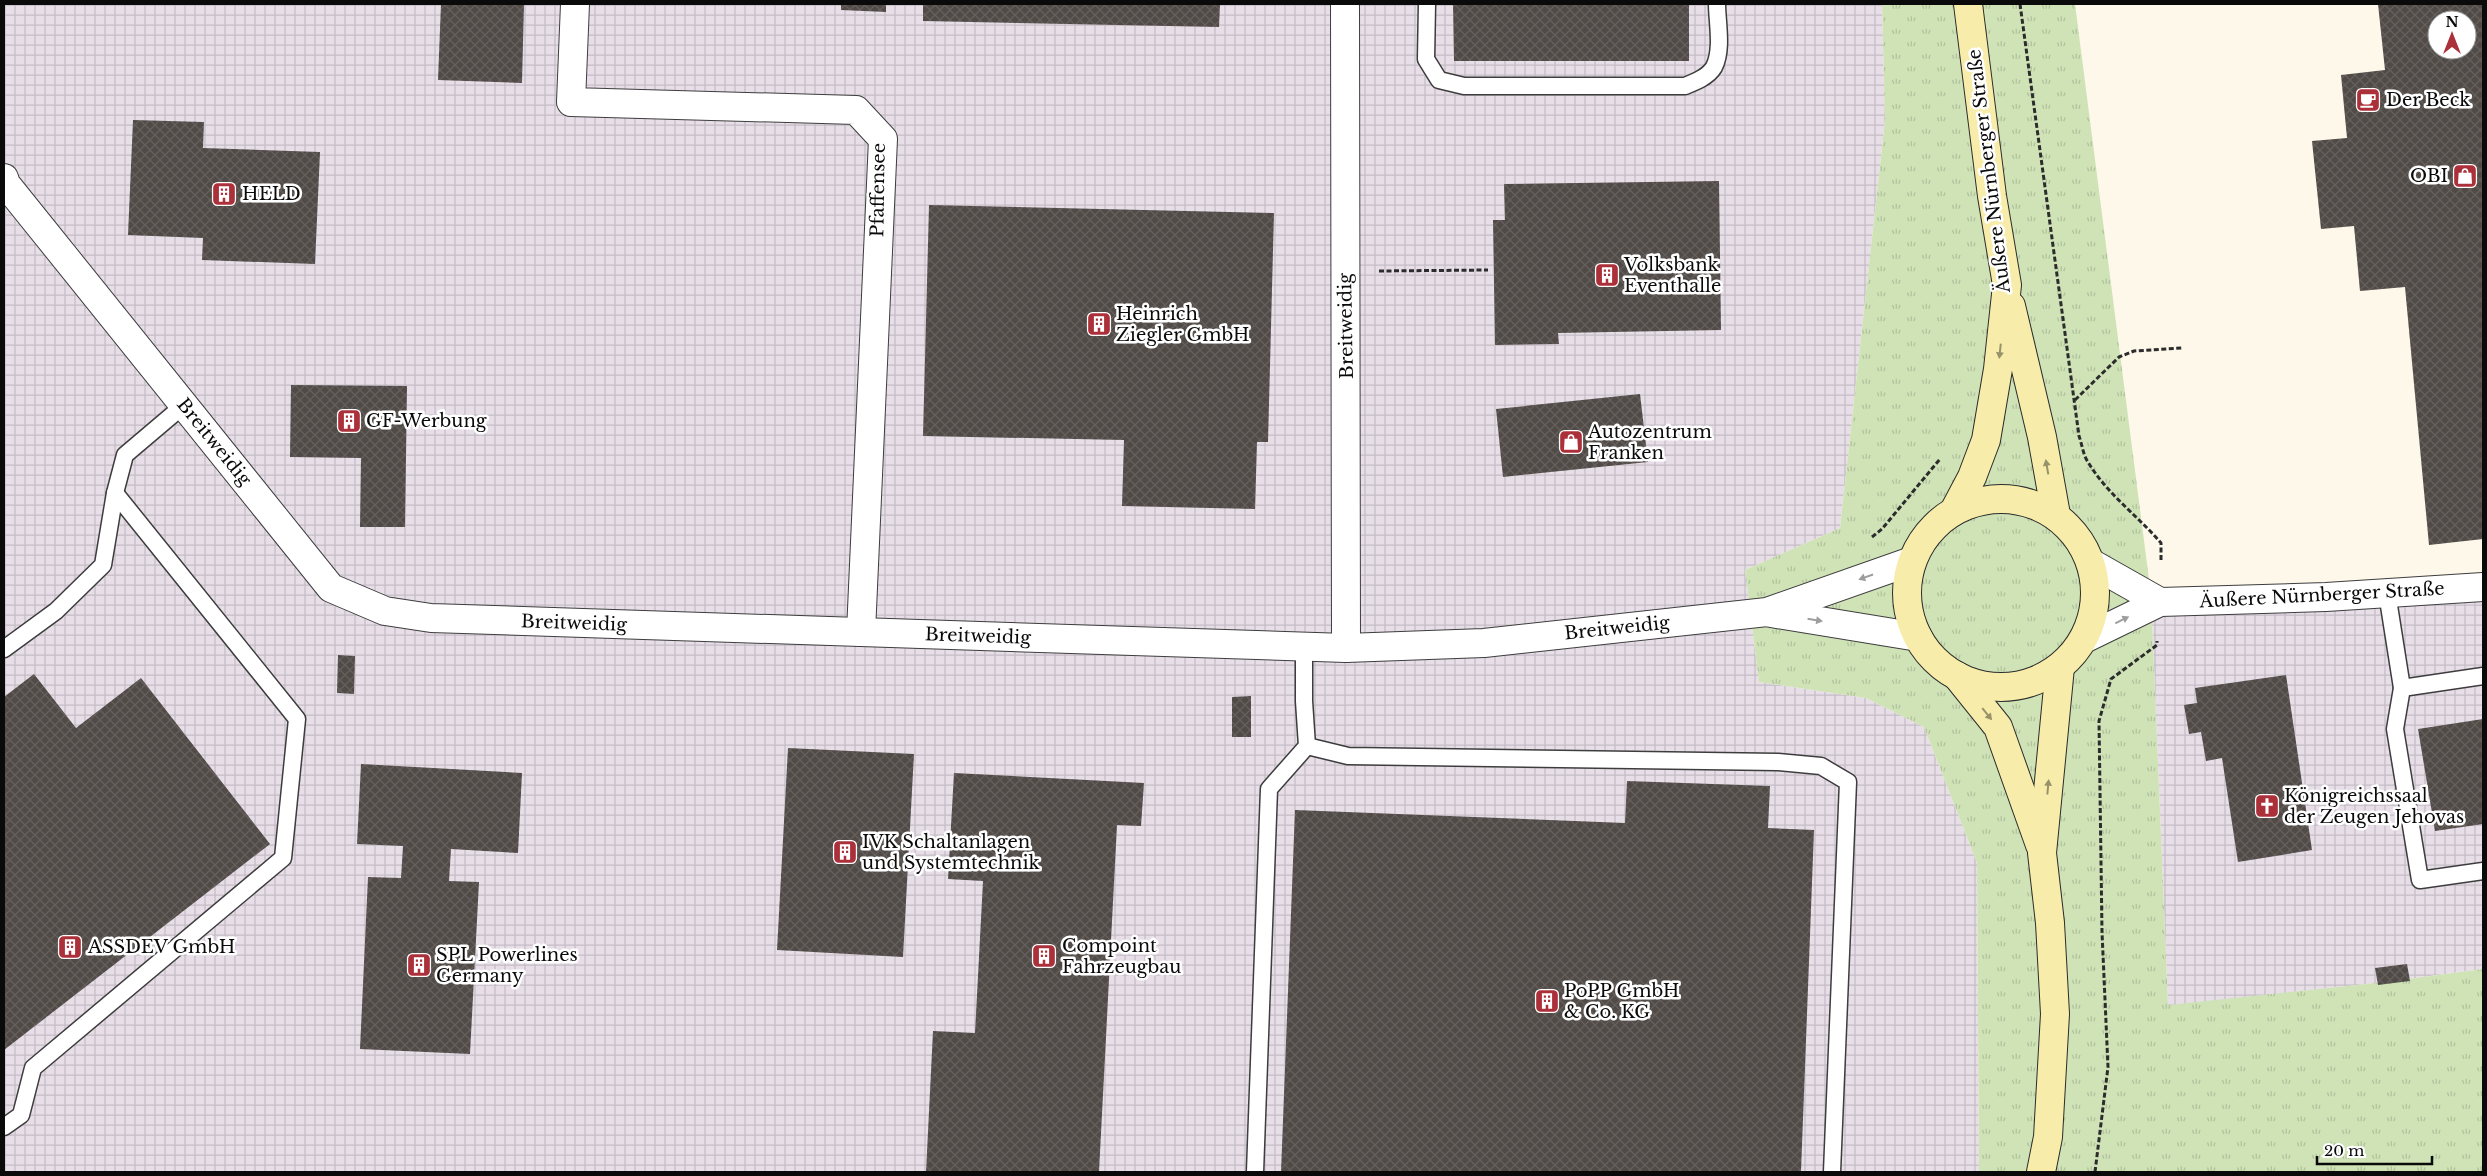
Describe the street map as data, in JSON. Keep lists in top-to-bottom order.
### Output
{
  "streets": {
    "main road": ["Äußere Nürnberger Straße"],
    "street": ["Pfaffensee", "Breitweidig"]
  },
  "crossings": [
    ["Pfaffensee", "Breitweidig"]
  ],
  "places": {
    "cafe": ["Der Beck"],
    "shop": ["OBI", "Autozentrum Franken"],
    "building": [
      "HELD",
      "Volksbank Eventhalle",
      "Heinrich Ziegler GmbH",
      "GF-Werbung",
      "IVK Schaltanlagen und Systemtechnik",
      "ASSDEV GmbH",
      "Compoint Fahrzeugbau",
      "SPL Powerlines Germany",
      "PoPP GmbH & Co. KG"
    ],
    "church": ["Königreichssaal der Zeugen Jehovas"]
  },
  "scale_bar": "20 m",
  "north": "top"
}
